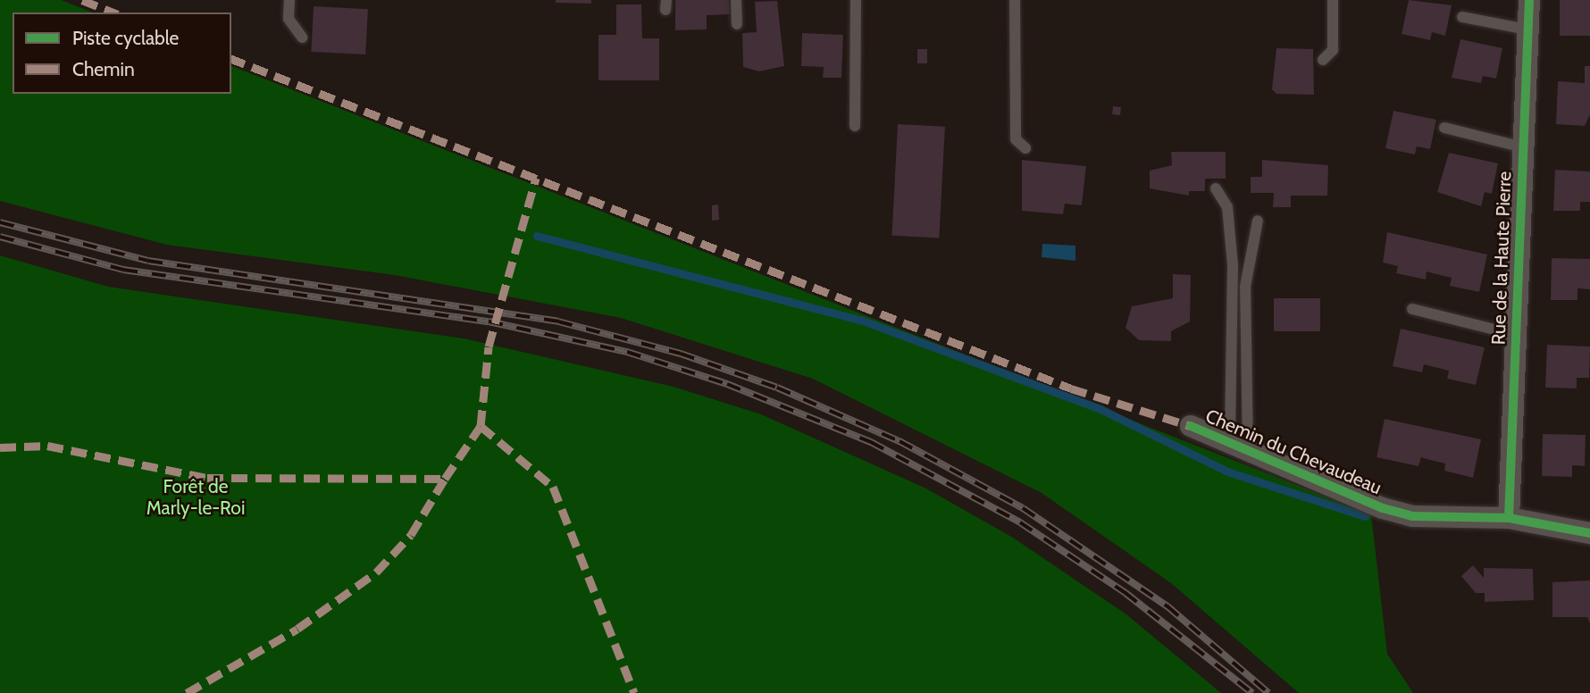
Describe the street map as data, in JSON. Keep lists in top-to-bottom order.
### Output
{
  "streets": {
    "street": ["Rue de la Haute Pierre", "Chemin du Chevaudeau"]
  },
  "crossings": [
    ["Rue de la Haute Pierre", "Chemin du Chevaudeau"]
  ],
  "parks": ["Forêt de Marly-le-Roi"],
  "legend": ["Piste cyclable", "Chemin"]
}
